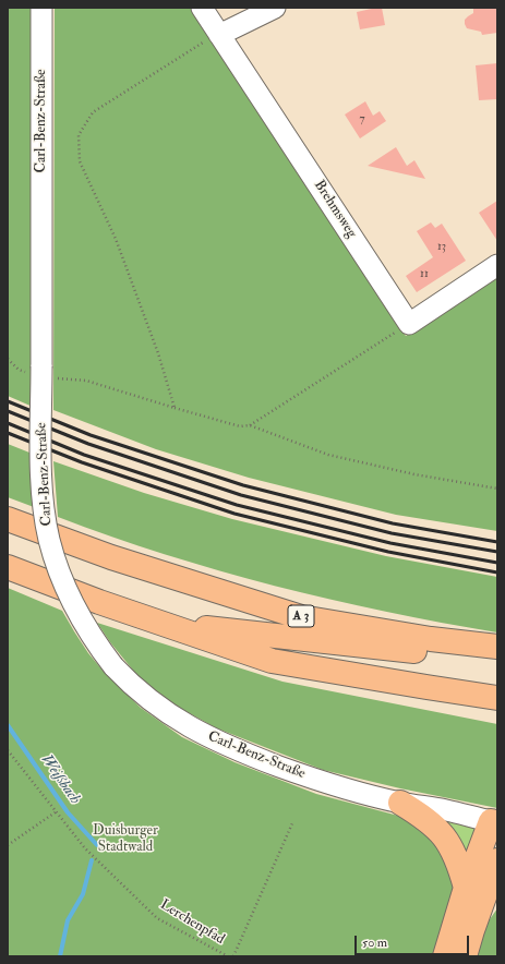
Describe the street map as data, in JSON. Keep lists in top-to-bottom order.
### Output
{
  "streets": {
    "main road": ["Carl-Benz-Straße", "A 3"],
    "street": ["Brehmsweg"],
    "path": ["Lerchenpfad"]
  },
  "water": ["Weißbach"],
  "parks": ["Duisburger Stadtwald"],
  "house_numbers": ["7", "13", "11"],
  "scale_bar": "50 m"
}
